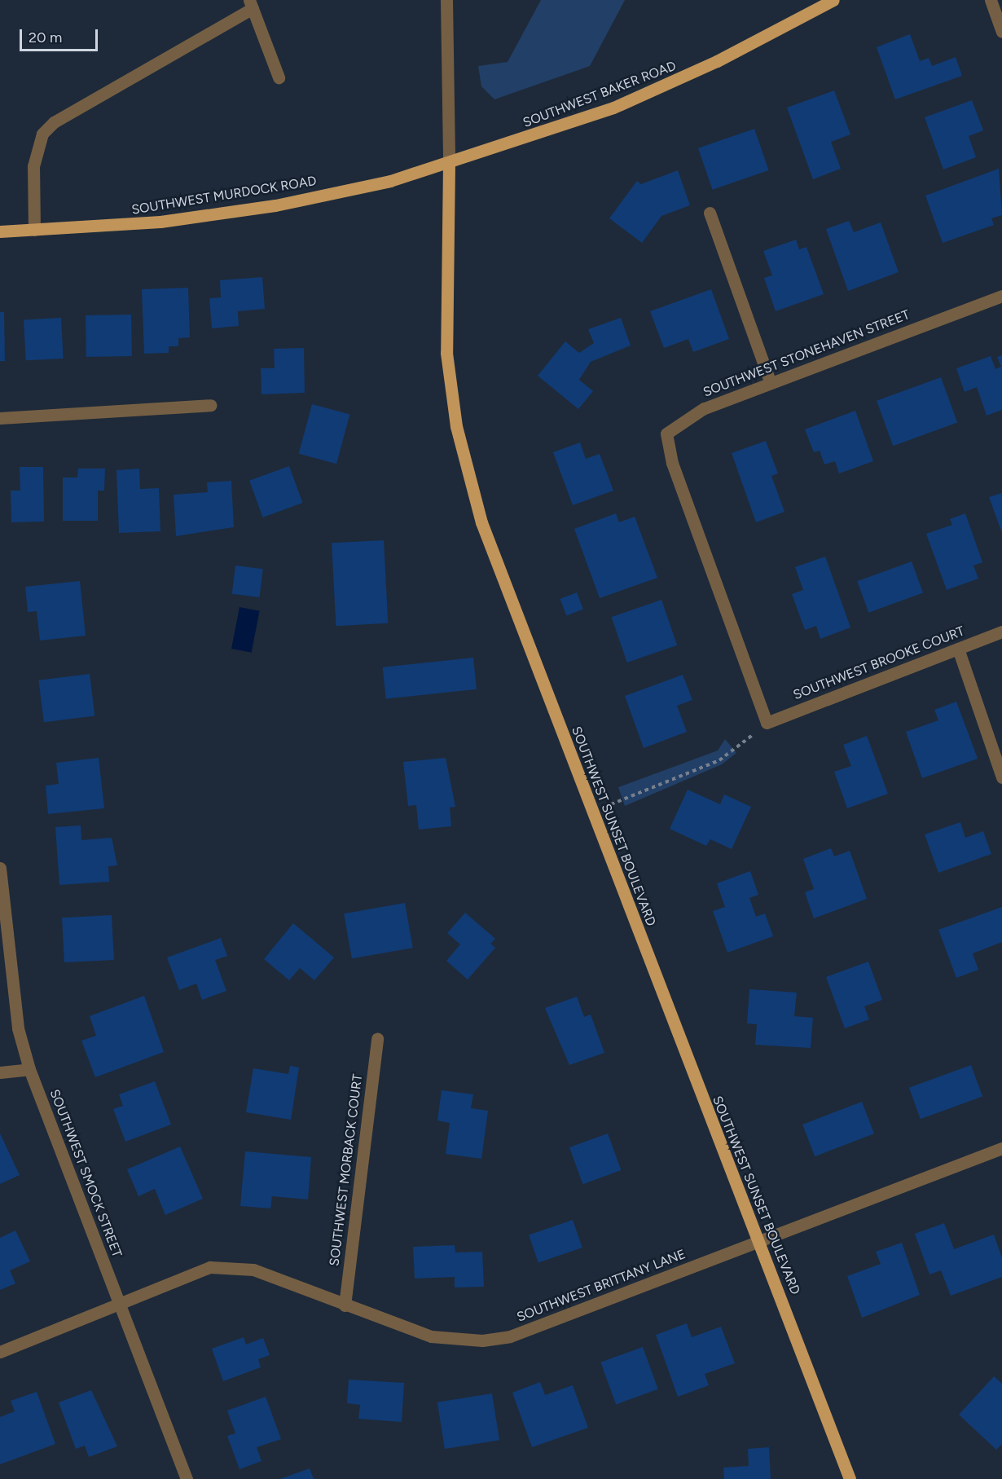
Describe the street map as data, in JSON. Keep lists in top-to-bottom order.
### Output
{
  "streets": {
    "main road": ["SOUTHWEST BAKER ROAD", "SOUTHWEST MURDOCK ROAD", "SOUTHWEST SUNSET BOULEVARD"],
    "street": [
      "SOUTHWEST STONEHAVEN STREET",
      "SOUTHWEST BROOKE COURT",
      "SOUTHWEST MORBACK COURT",
      "SOUTHWEST SMOCK STREET",
      "SOUTHWEST BRITTANY LANE"
    ]
  },
  "crossings": [
    ["SOUTHWEST BAKER ROAD", "SOUTHWEST MURDOCK ROAD"],
    ["SOUTHWEST BAKER ROAD", "SOUTHWEST SUNSET BOULEVARD"],
    ["SOUTHWEST MURDOCK ROAD", "SOUTHWEST SUNSET BOULEVARD"],
    ["SOUTHWEST STONEHAVEN STREET", "SOUTHWEST BROOKE COURT"],
    ["SOUTHWEST SUNSET BOULEVARD", "SOUTHWEST BRITTANY LANE"],
    ["SOUTHWEST MORBACK COURT", "SOUTHWEST BRITTANY LANE"],
    ["SOUTHWEST SMOCK STREET", "SOUTHWEST BRITTANY LANE"]
  ],
  "scale_bar": "20 m"
}
